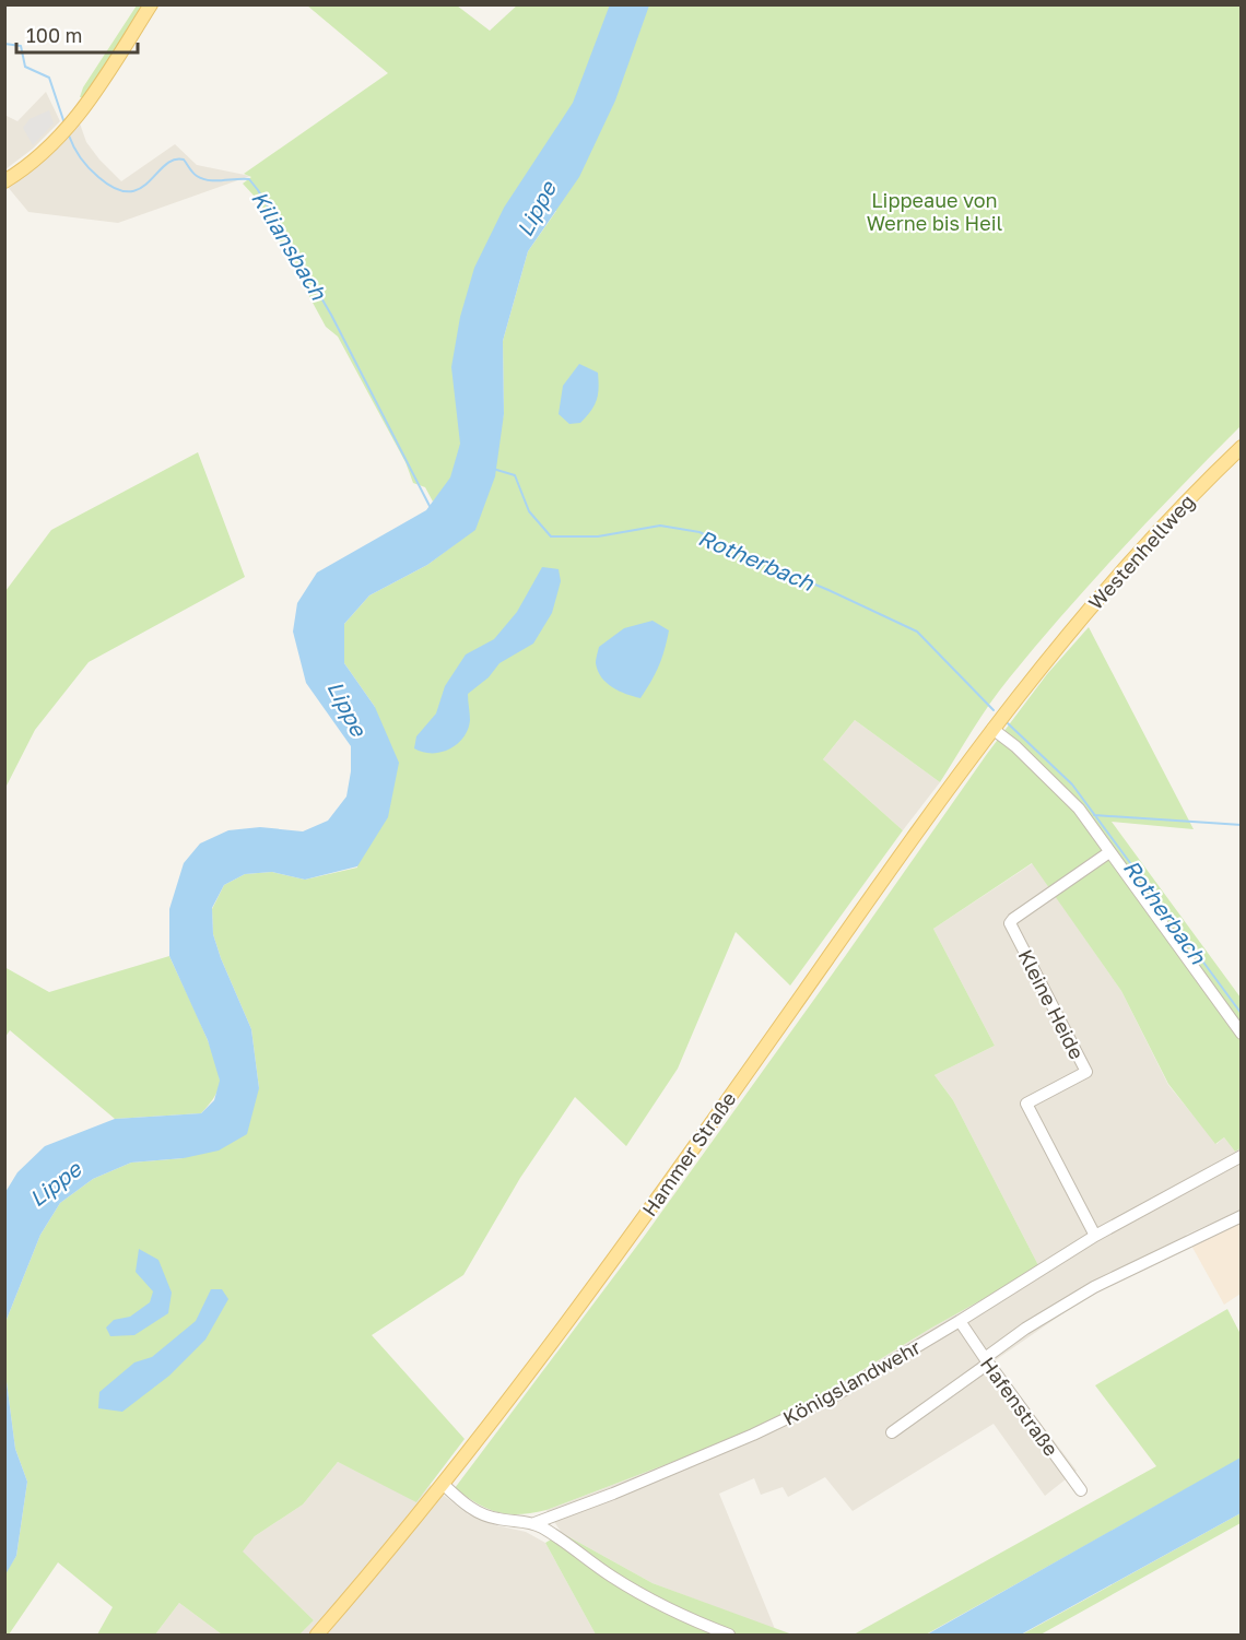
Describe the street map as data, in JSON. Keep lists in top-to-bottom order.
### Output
{
  "streets": {
    "main road": ["Westenhellweg", "Hammer Straße"],
    "street": ["Kleine Heide", "Königslandwehr", "Hafenstraße"]
  },
  "crossings": [
    ["Westenhellweg", "Hammer Straße"],
    ["Kleine Heide", "Königslandwehr"],
    ["Hammer Straße", "Königslandwehr"],
    ["Königslandwehr", "Hafenstraße"]
  ],
  "water": ["Lippe", "Kiliansbach", "Rotherbach"],
  "parks": ["Lippeaue von Werne bis Heil"],
  "scale_bar": "100 m"
}
